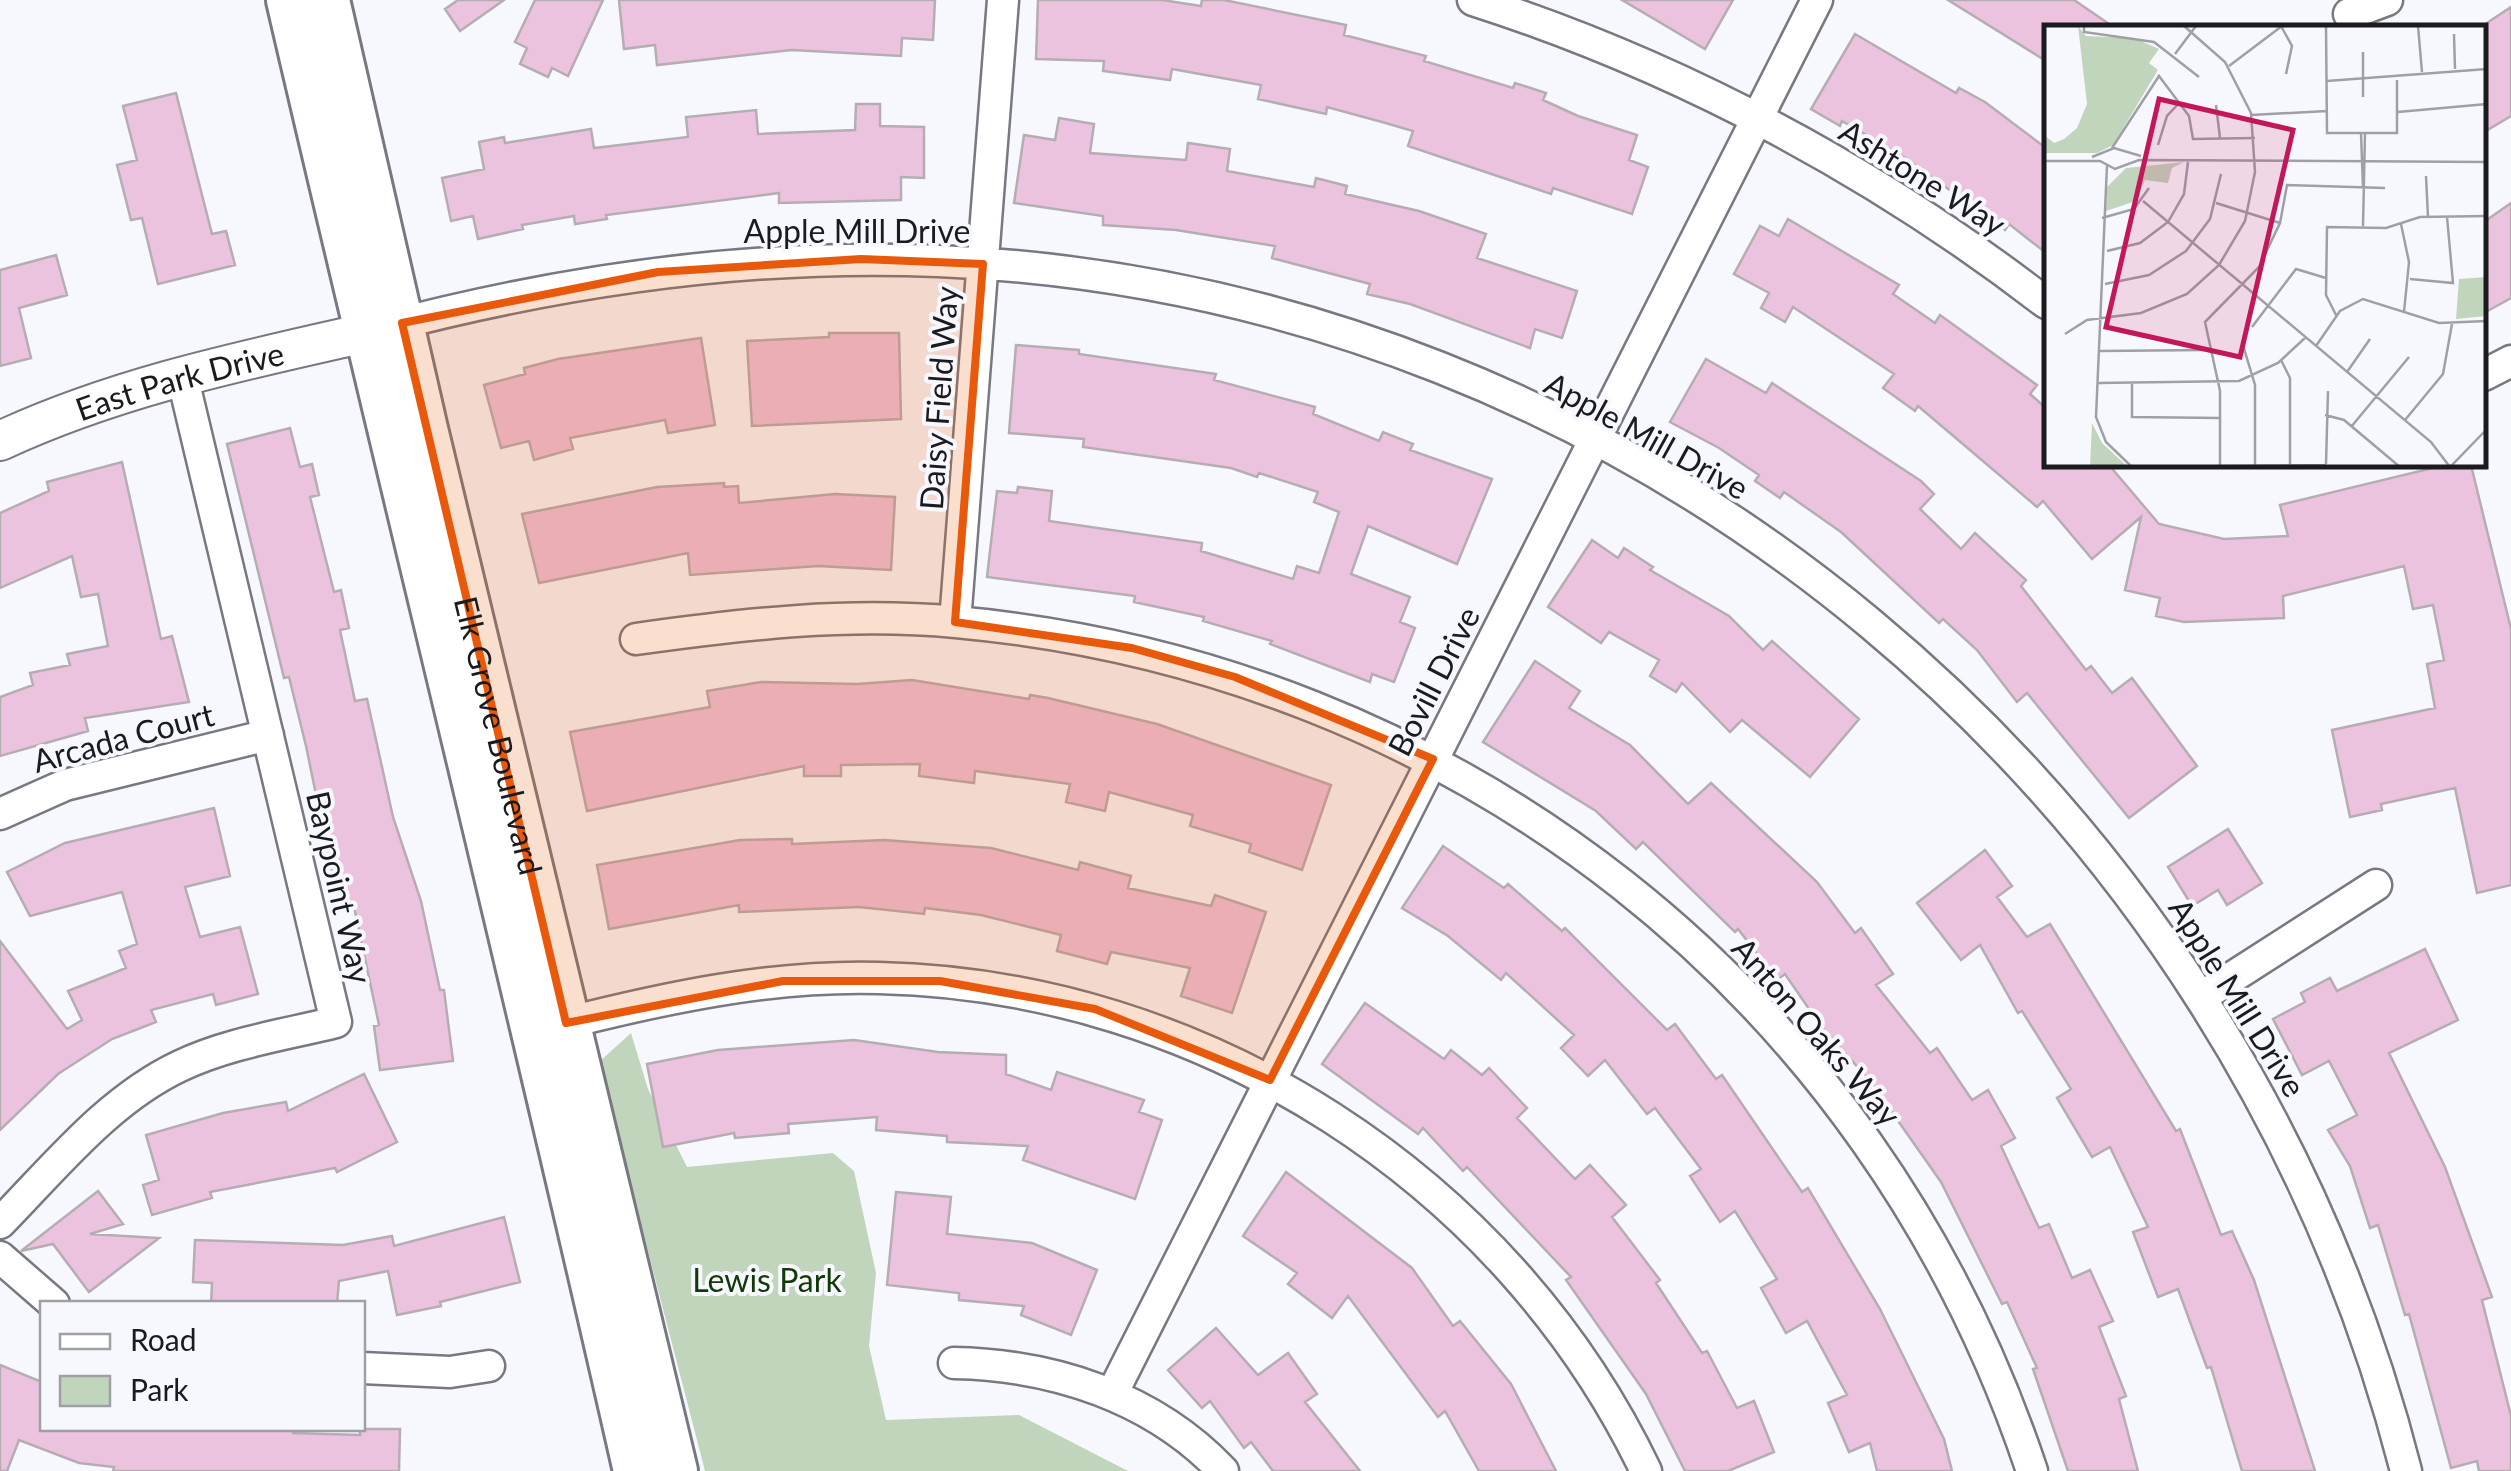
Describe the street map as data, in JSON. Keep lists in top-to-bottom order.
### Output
{
  "streets": {
    "main road": ["Elk Grove Boulevard"],
    "street": [
      "Ashtone Way",
      "Apple Mill Drive",
      "East Park Drive",
      "Daisy Field Way",
      "Bovill Drive",
      "Arcada Court",
      "Baypoint Way",
      "Anton Oaks Way"
    ]
  },
  "crossings": [
    ["Ashtone Way", "Bovill Drive"],
    ["Apple Mill Drive", "East Park Drive"],
    ["Apple Mill Drive", "Daisy Field Way"],
    ["Apple Mill Drive", "Bovill Drive"],
    ["Apple Mill Drive", "Elk Grove Boulevard"],
    ["East Park Drive", "Elk Grove Boulevard"],
    ["East Park Drive", "Baypoint Way"],
    ["Daisy Field Way", "Anton Oaks Way"],
    ["Bovill Drive", "Anton Oaks Way"],
    ["Arcada Court", "Baypoint Way"]
  ],
  "parks": ["Lewis Park"],
  "legend": ["Road", "Park"]
}
